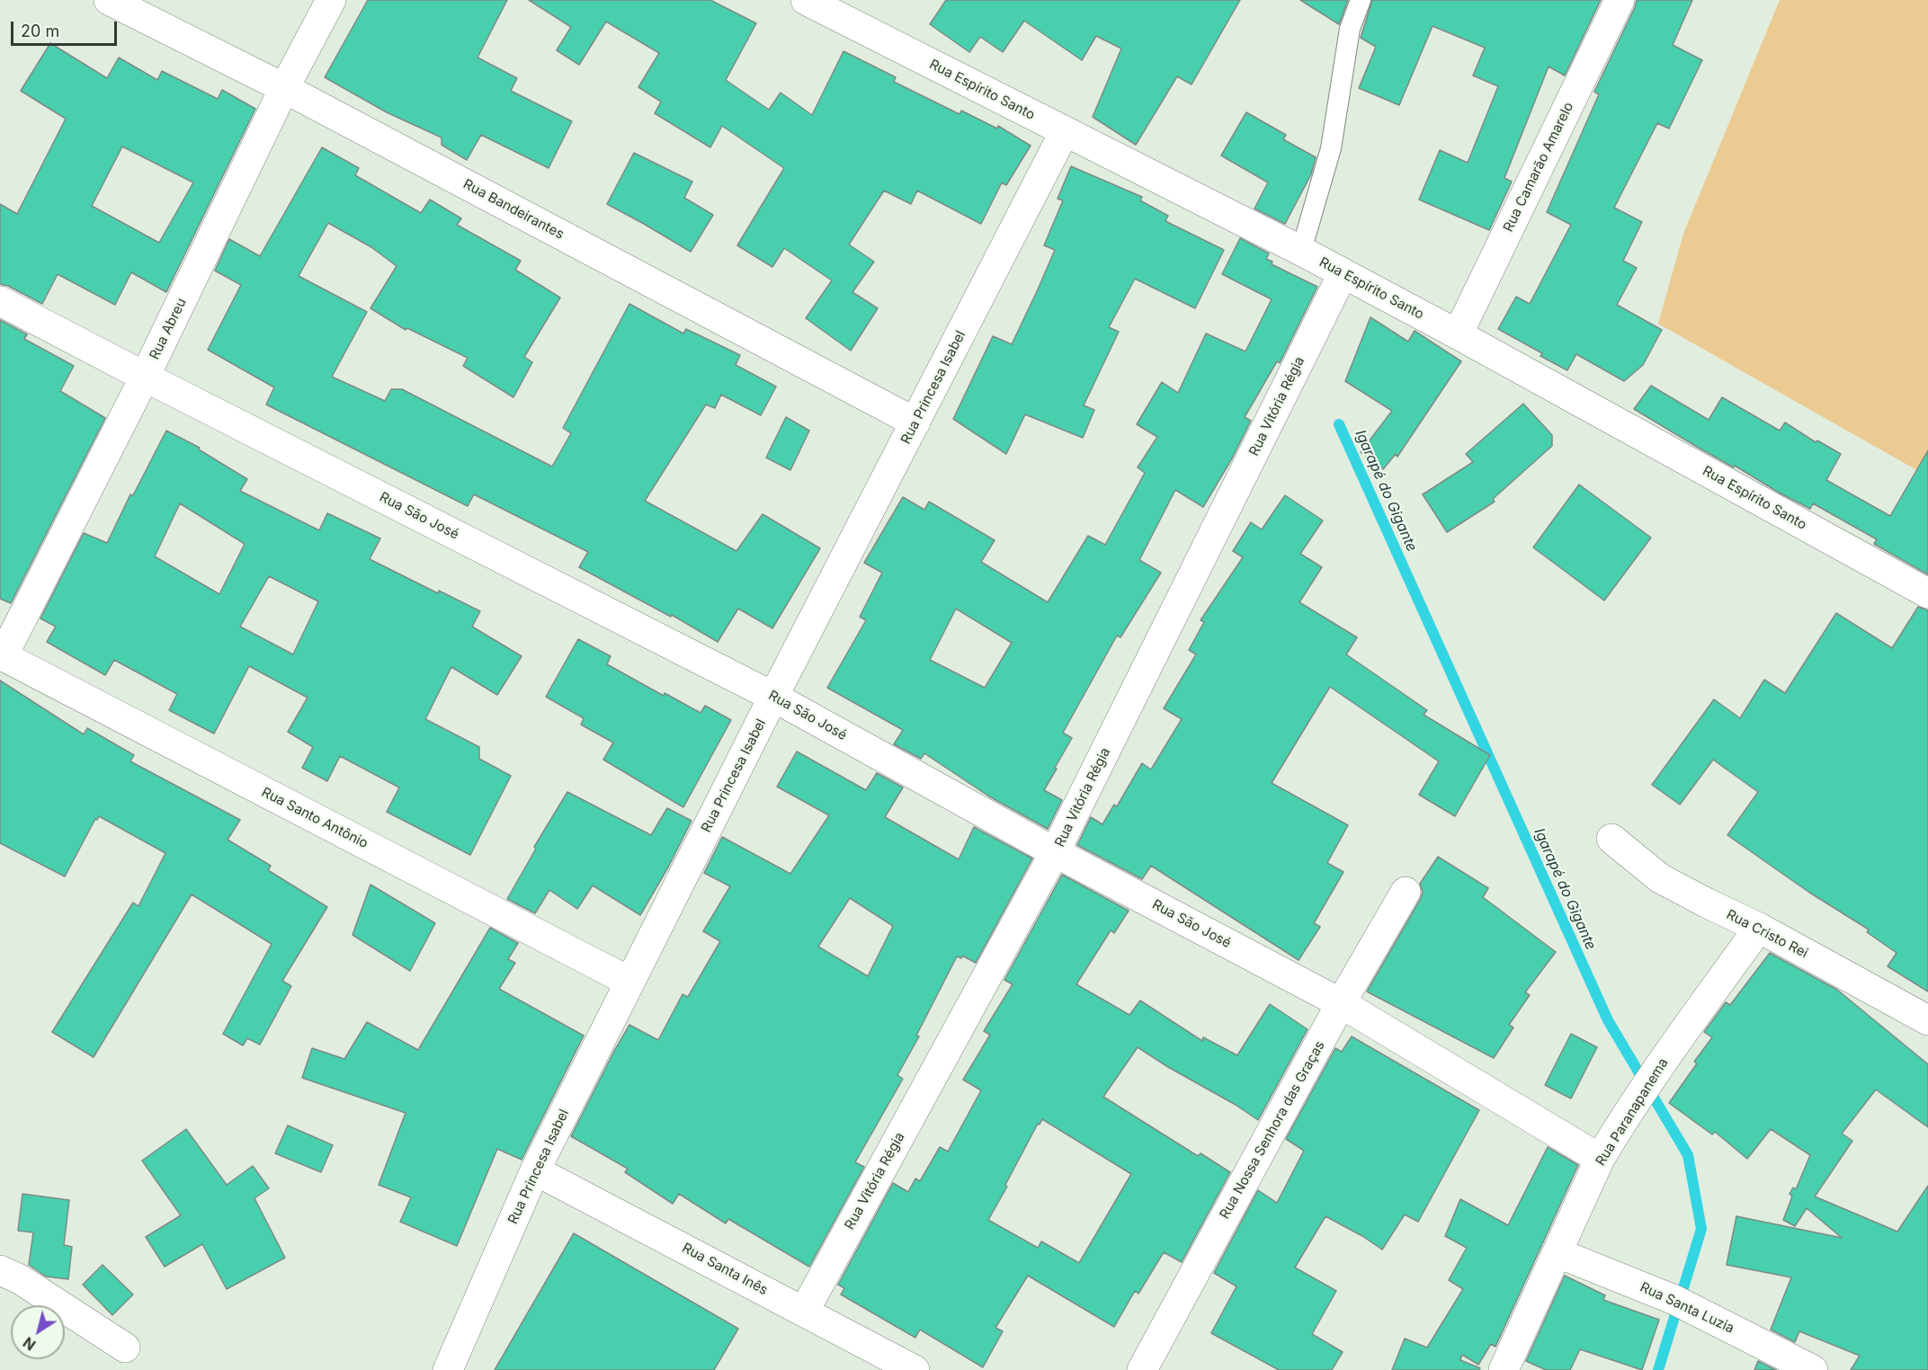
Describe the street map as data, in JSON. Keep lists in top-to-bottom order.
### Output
{
  "streets": {
    "street": [
      "Rua Espírito Santo",
      "Rua Camarão Amarelo",
      "Rua Bandeirantes",
      "Rua Abreu",
      "Rua Princesa Isabel",
      "Rua Vitória Régia",
      "Rua São José",
      "Rua Santo Antônio",
      "Rua Cristo Rei",
      "Rua Paranapanema",
      "Rua Nossa Senhora das Graças",
      "Rua Santa Inês",
      "Rua Santa Luzia"
    ]
  },
  "crossings": [
    ["Rua Espírito Santo", "Rua Camarão Amarelo"],
    ["Rua Espírito Santo", "Rua Princesa Isabel"],
    ["Rua Espírito Santo", "Rua Vitória Régia"],
    ["Rua Bandeirantes", "Rua Abreu"],
    ["Rua Bandeirantes", "Rua Princesa Isabel"],
    ["Rua Abreu", "Rua São José"],
    ["Rua Abreu", "Rua Santo Antônio"],
    ["Rua Princesa Isabel", "Rua São José"],
    ["Rua Princesa Isabel", "Rua Santo Antônio"],
    ["Rua Princesa Isabel", "Rua Santa Inês"],
    ["Rua Vitória Régia", "Rua São José"],
    ["Rua Vitória Régia", "Rua Santa Inês"],
    ["Rua São José", "Rua Paranapanema"],
    ["Rua São José", "Rua Nossa Senhora das Graças"],
    ["Rua Cristo Rei", "Rua Paranapanema"],
    ["Rua Paranapanema", "Rua Santa Luzia"]
  ],
  "water": ["Igarapé do Gigante"],
  "scale_bar": "20 m",
  "north": "bottom left"
}
